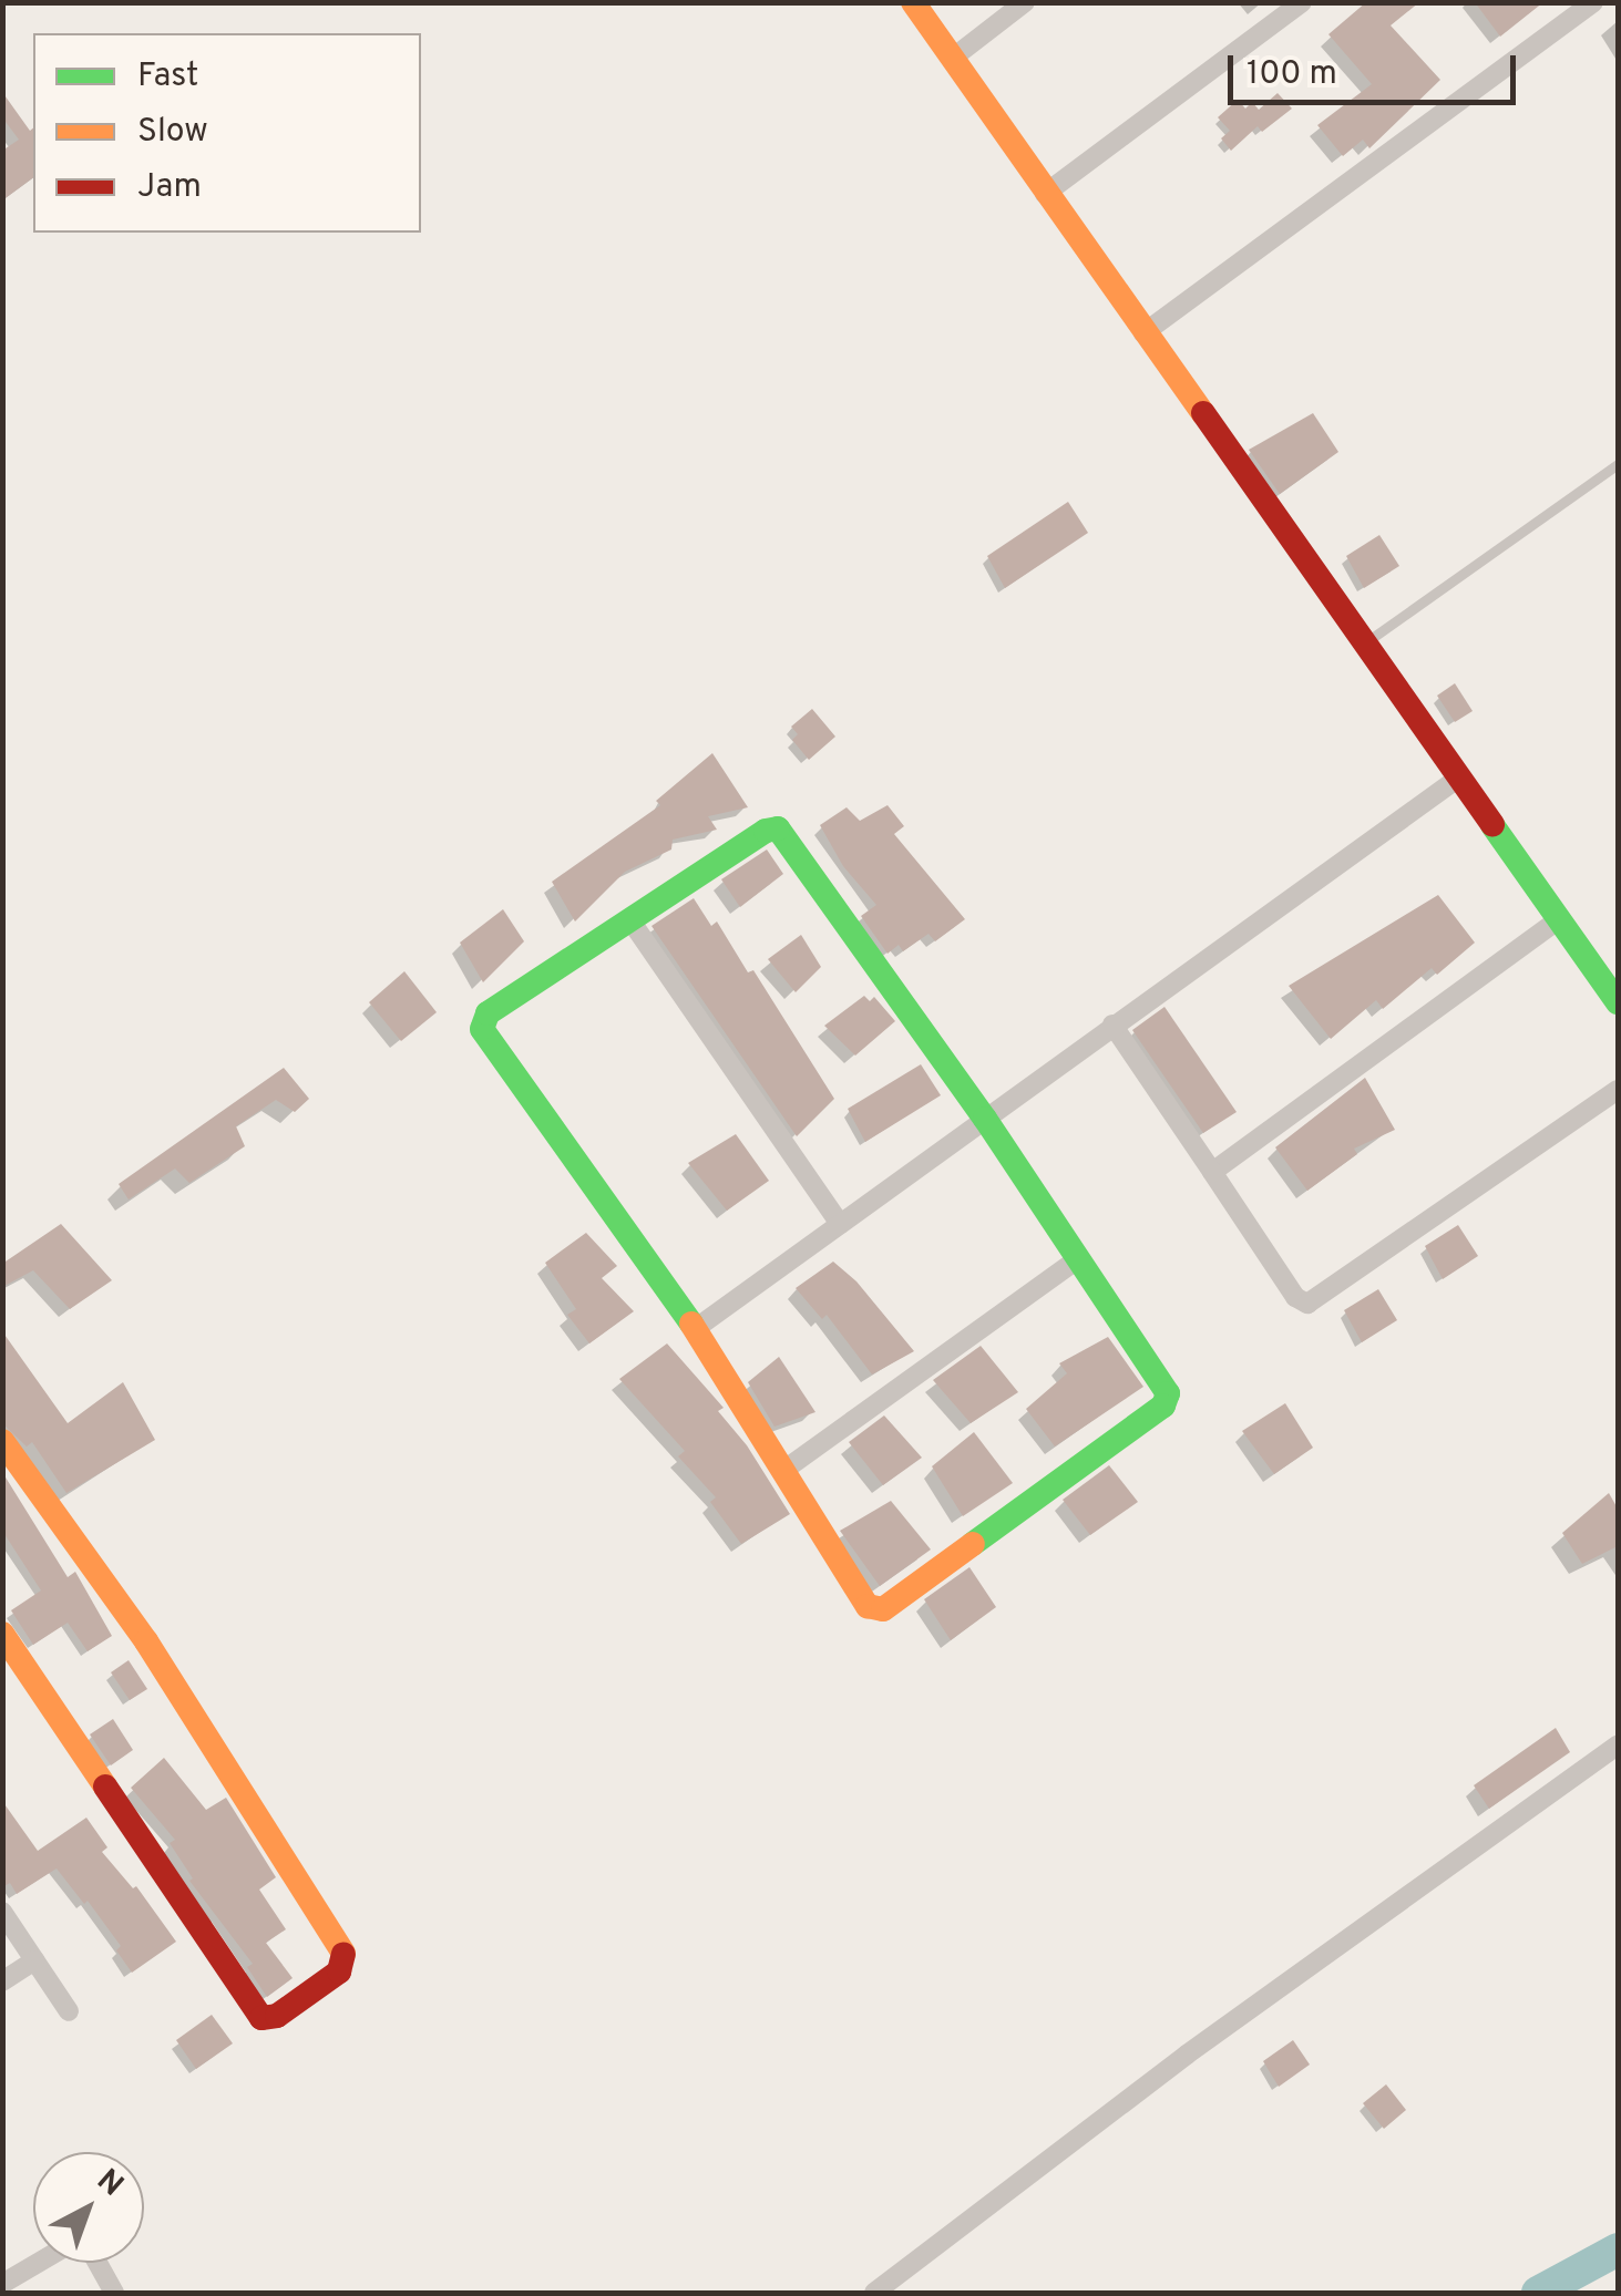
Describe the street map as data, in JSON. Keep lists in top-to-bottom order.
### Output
{
  "legend": ["Fast", "Slow", "Jam"],
  "scale_bar": "100 m",
  "north": "top right"
}
